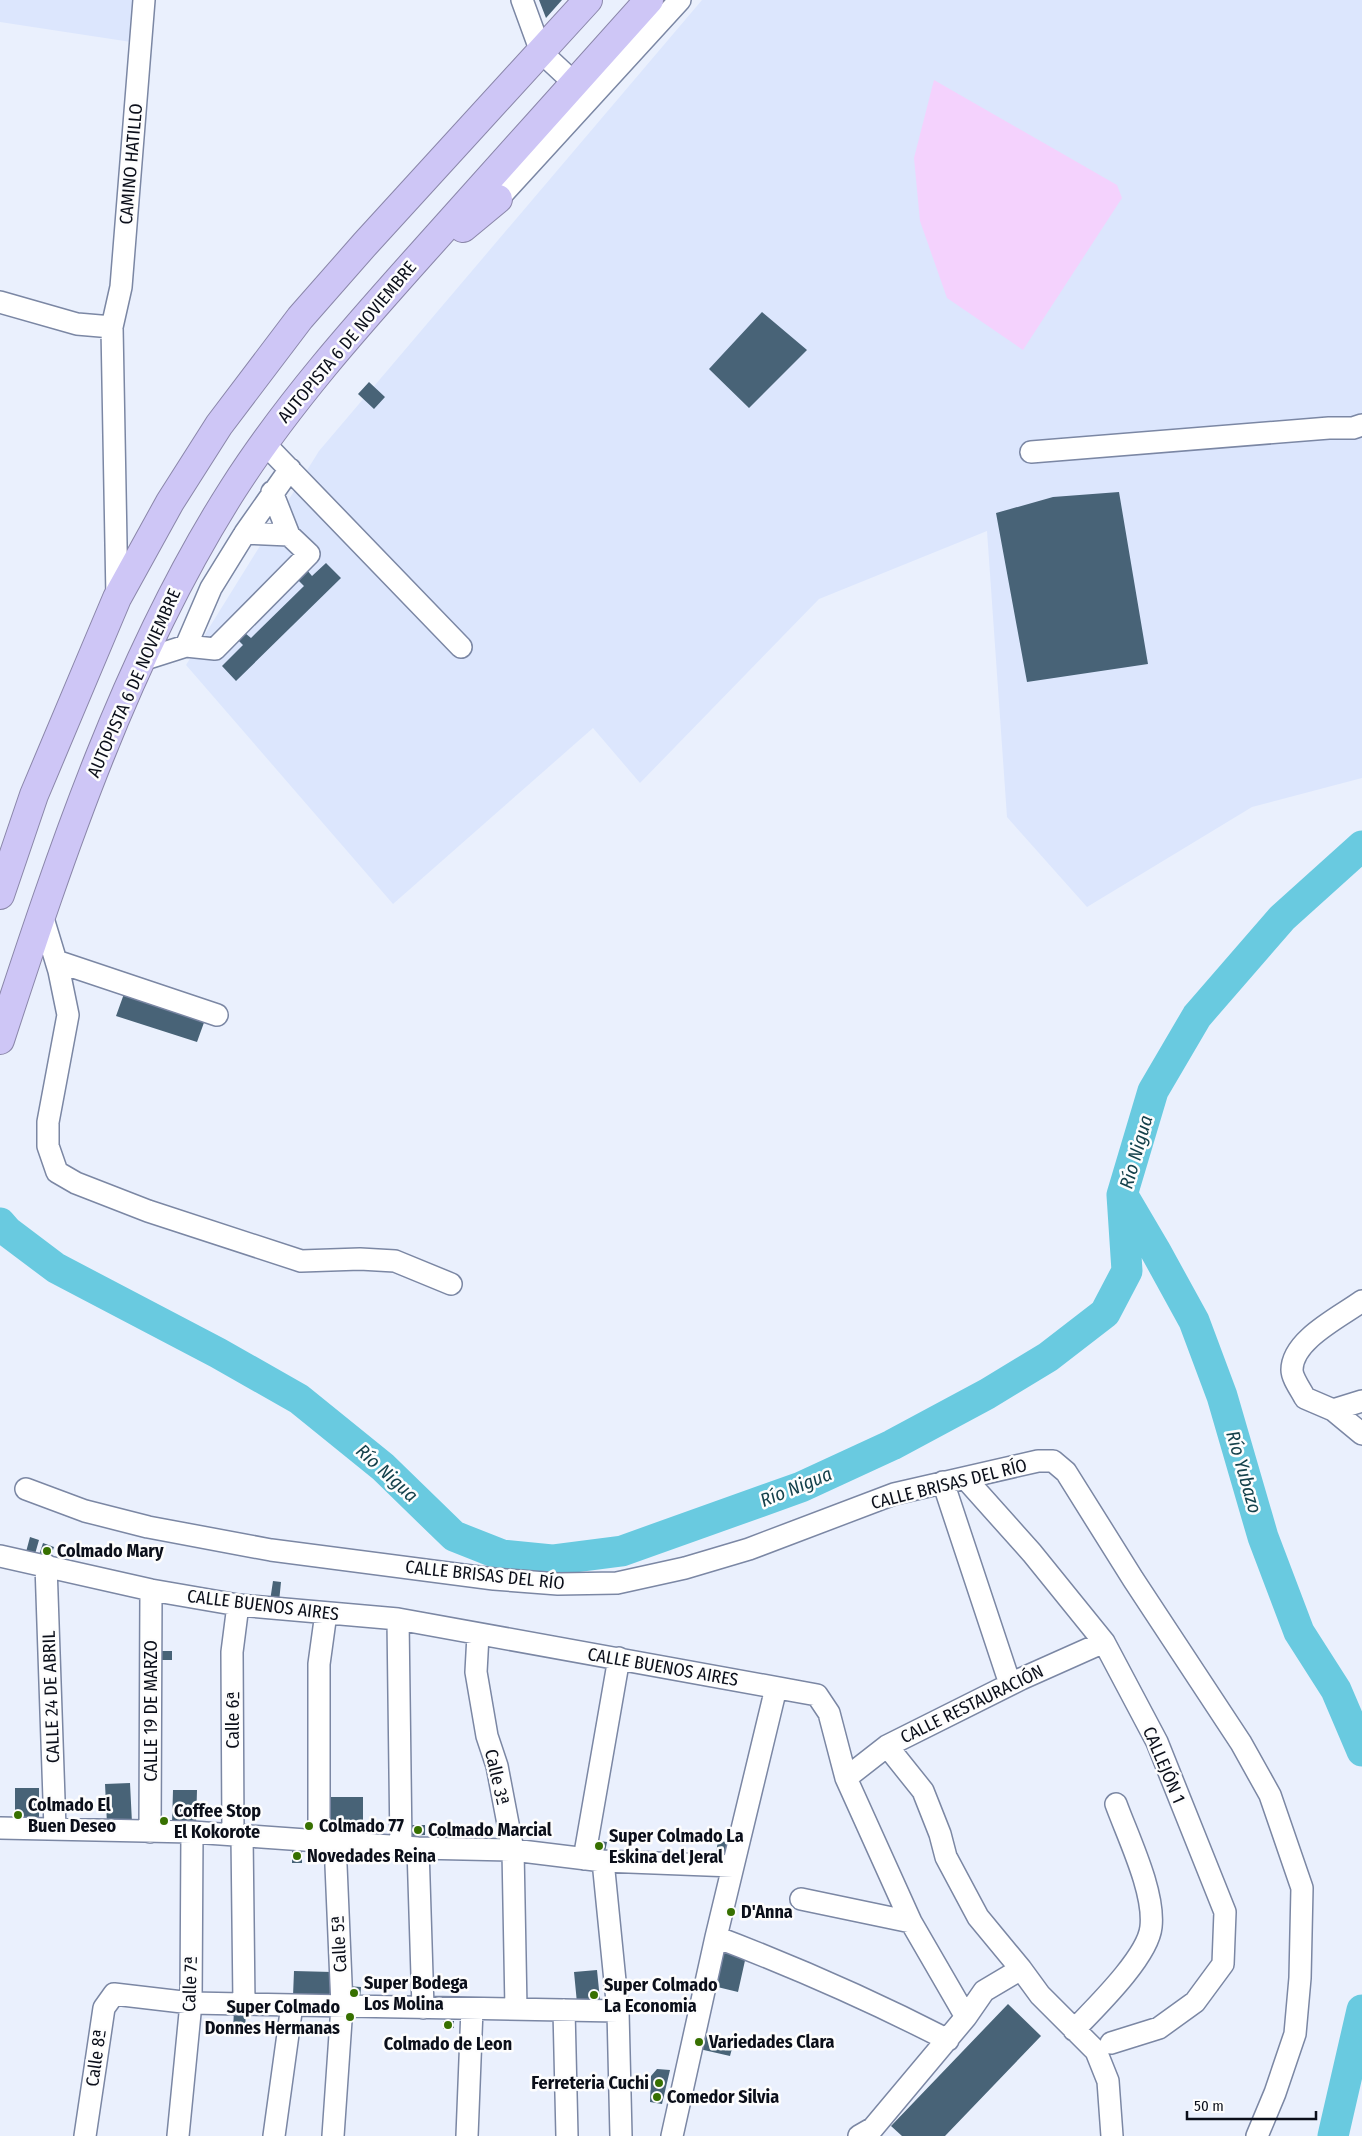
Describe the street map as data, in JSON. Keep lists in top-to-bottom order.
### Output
{
  "streets": {
    "highway": ["AUTOPISTA 6 DE NOVIEMBRE"],
    "street": [
      "CAMINO HATILLO",
      "CALLE BRISAS DEL RÍO",
      "CALLE BUENOS AIRES",
      "CALLE 24 DE ABRIL",
      "CALLE RESTAURACIÓN",
      "CALLE 19 DE MARZO",
      "Calle 6ª",
      "CALLEJÓN 1",
      "Calle 3ª",
      "Calle 5ª",
      "Calle 7ª",
      "Calle 8ª"
    ]
  },
  "crossings": [
    ["CALLE BRISAS DEL RÍO", "CALLEJÓN 1"],
    ["CALLE BUENOS AIRES", "CALLE 24 DE ABRIL"],
    ["CALLE BUENOS AIRES", "CALLE RESTAURACIÓN"],
    ["CALLE BUENOS AIRES", "CALLE 19 DE MARZO"],
    ["CALLE BUENOS AIRES", "Calle 6ª"],
    ["CALLE BUENOS AIRES", "Calle 3ª"],
    ["CALLE BUENOS AIRES", "Calle 5ª"],
    ["CALLE RESTAURACIÓN", "CALLEJÓN 1"],
    ["Calle 7ª", "Calle 8ª"]
  ],
  "water": ["Río Nigua", "Río Yubazo"],
  "places": [
    "Colmado Mary",
    "Colmado El Buen Deseo",
    "Coffee Stop El Kokorote",
    "Colmado 77",
    "Colmado Marcial",
    "Super Colmado La Eskina del Jeral",
    "Novedades Reina",
    "D'Anna",
    "Super Bodega Los Molina",
    "Super Colmado La Economia",
    "Super Colmado Donnes Hermanas",
    "Colmado de Leon",
    "Variedades Clara",
    "Ferreteria Cuchi",
    "Comedor Silvia"
  ],
  "scale_bar": "50 m"
}
